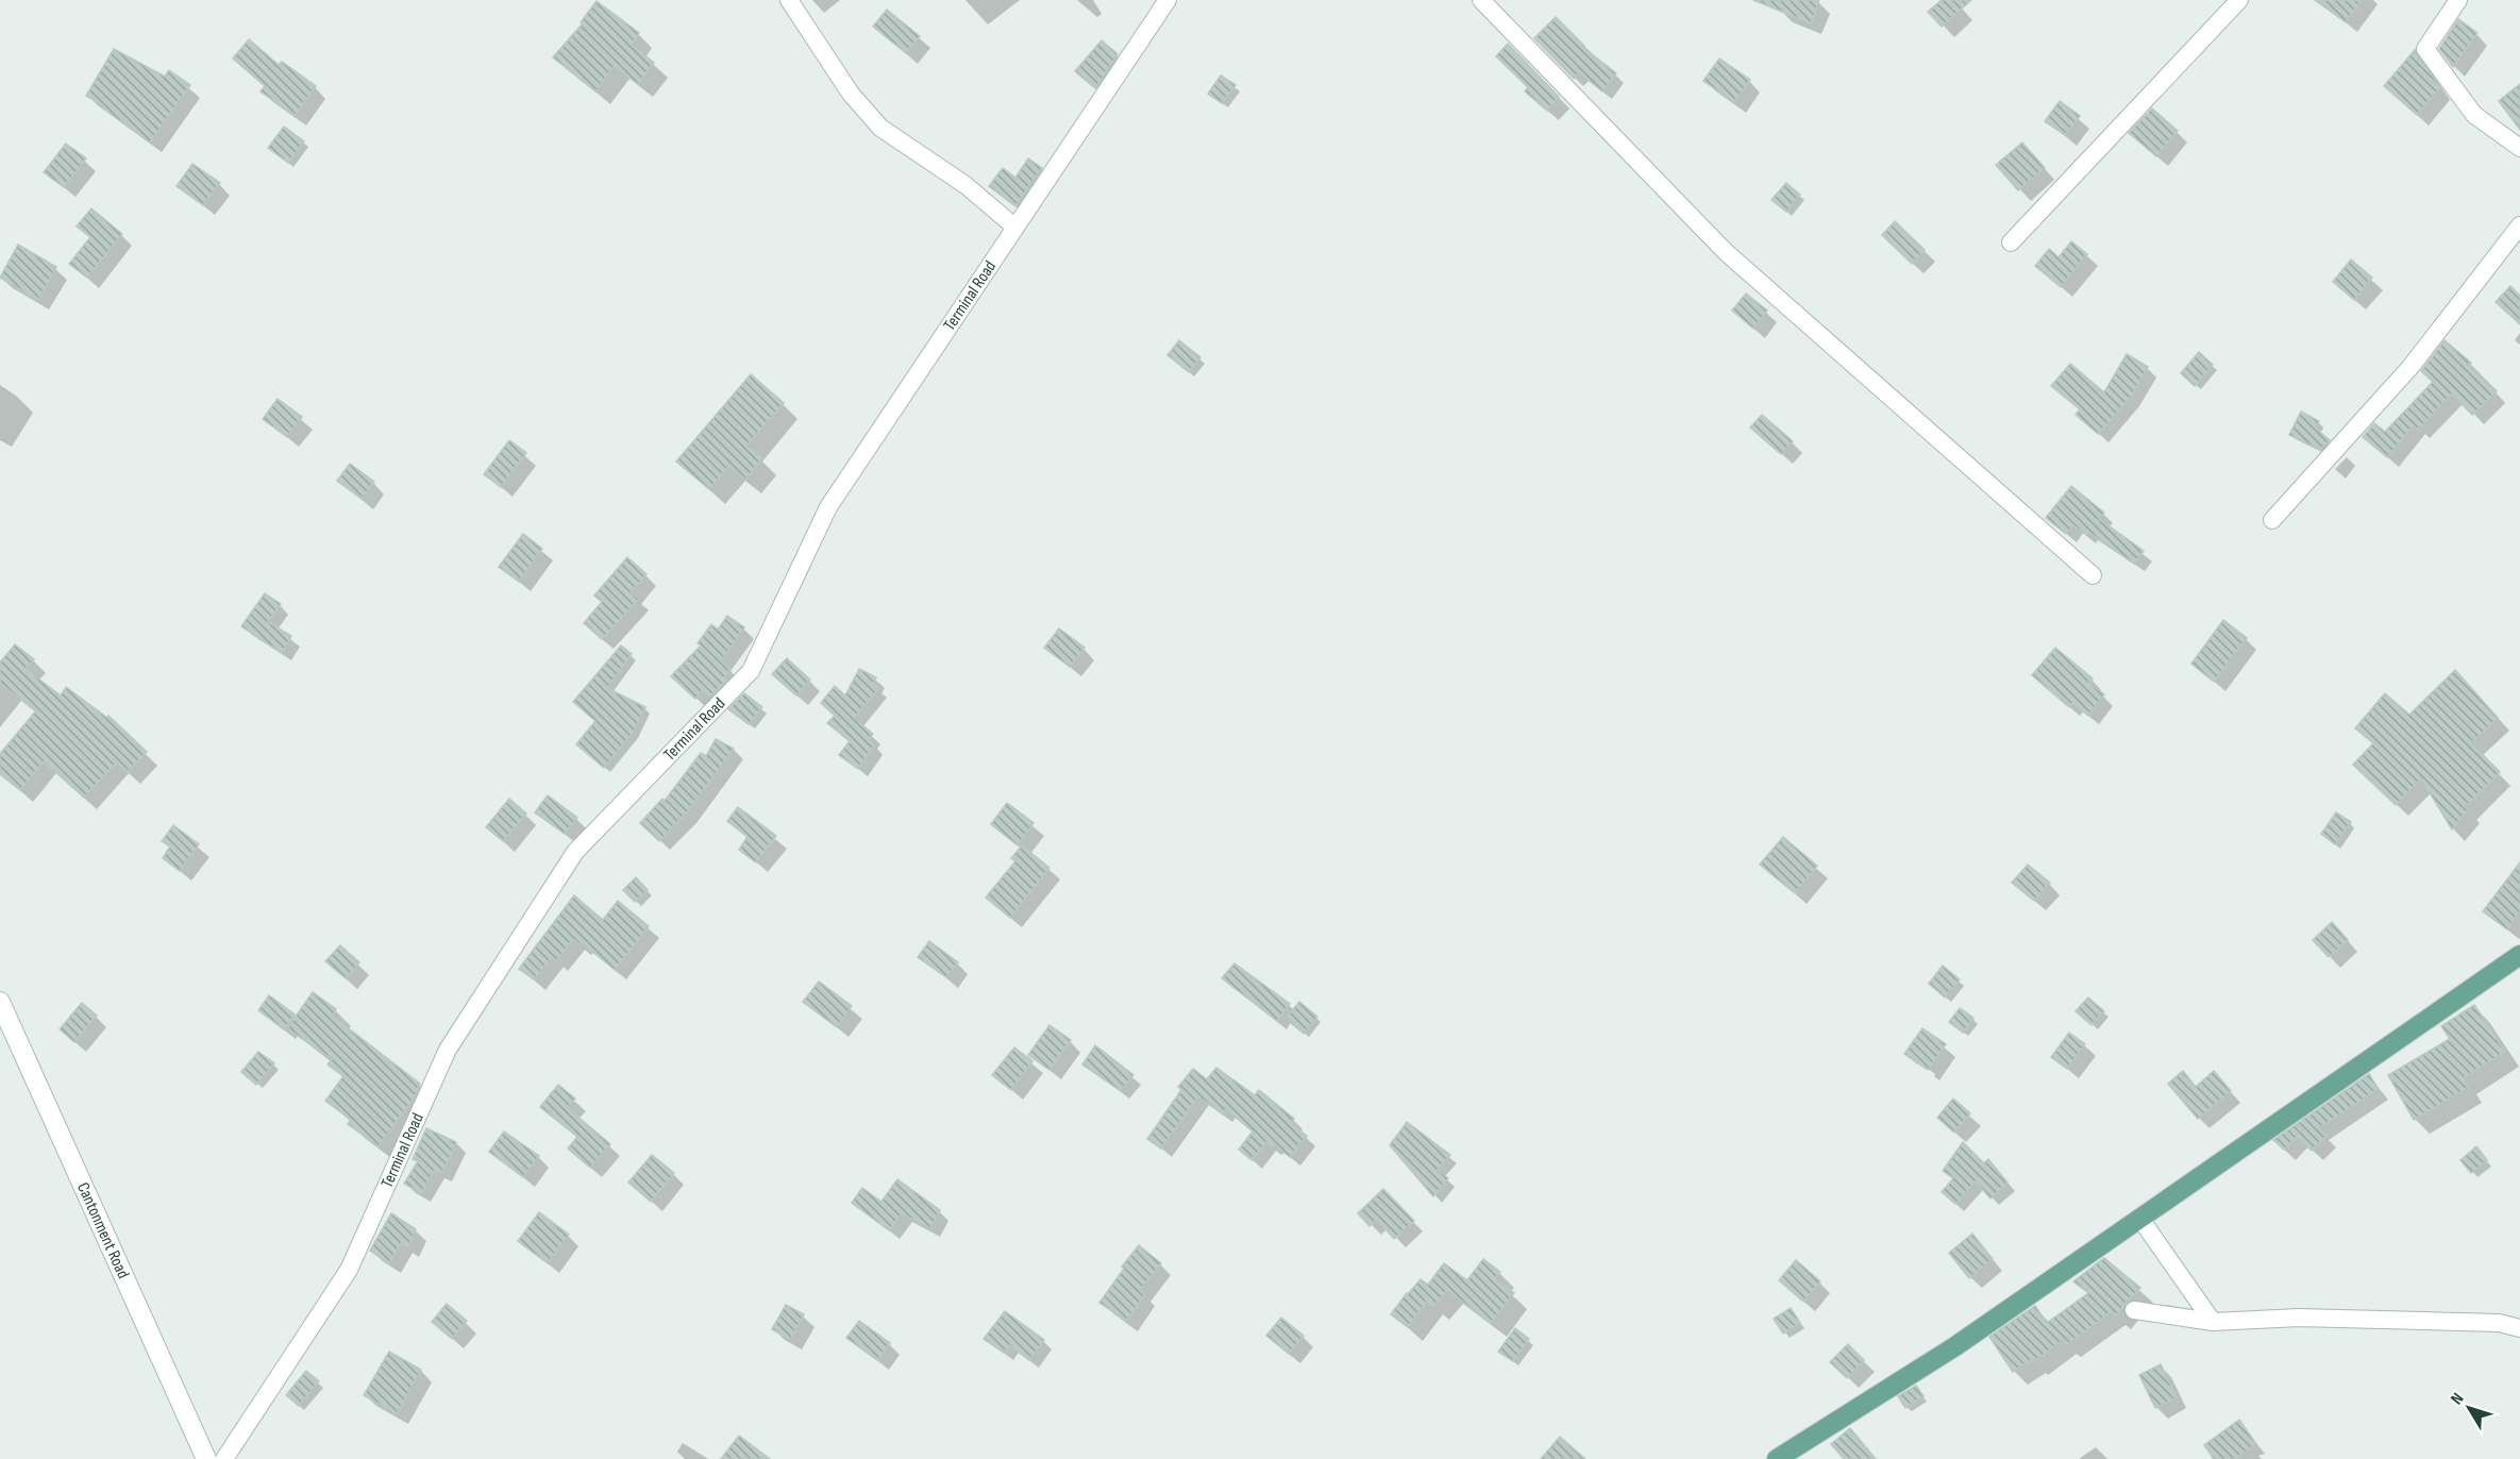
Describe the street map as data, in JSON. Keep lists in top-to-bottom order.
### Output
{
  "streets": {
    "street": ["Terminal Road", "Cantonment Road"]
  },
  "north": "top left"
}
